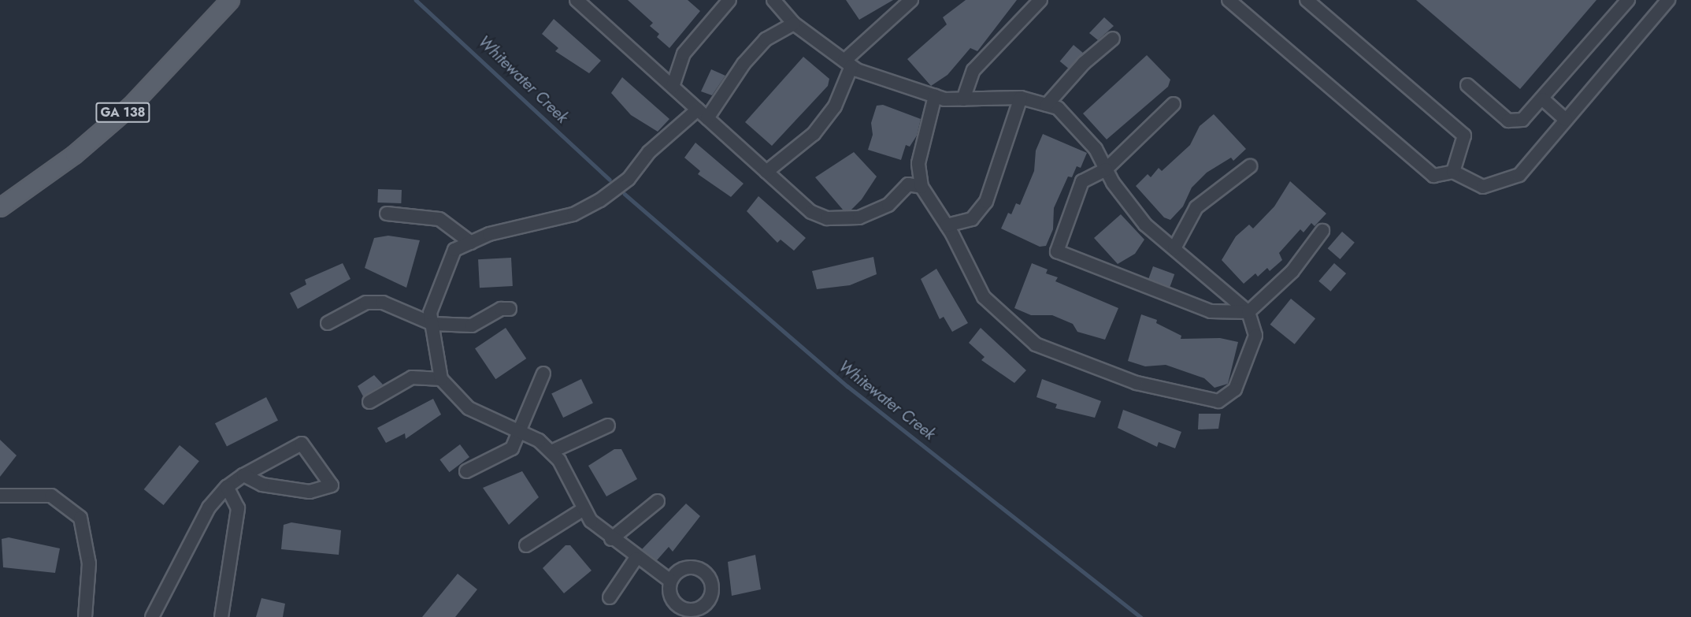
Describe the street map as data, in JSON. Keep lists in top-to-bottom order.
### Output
{
  "streets": {
    "main road": ["GA 138"]
  },
  "water": ["Whitewater Creek"]
}
